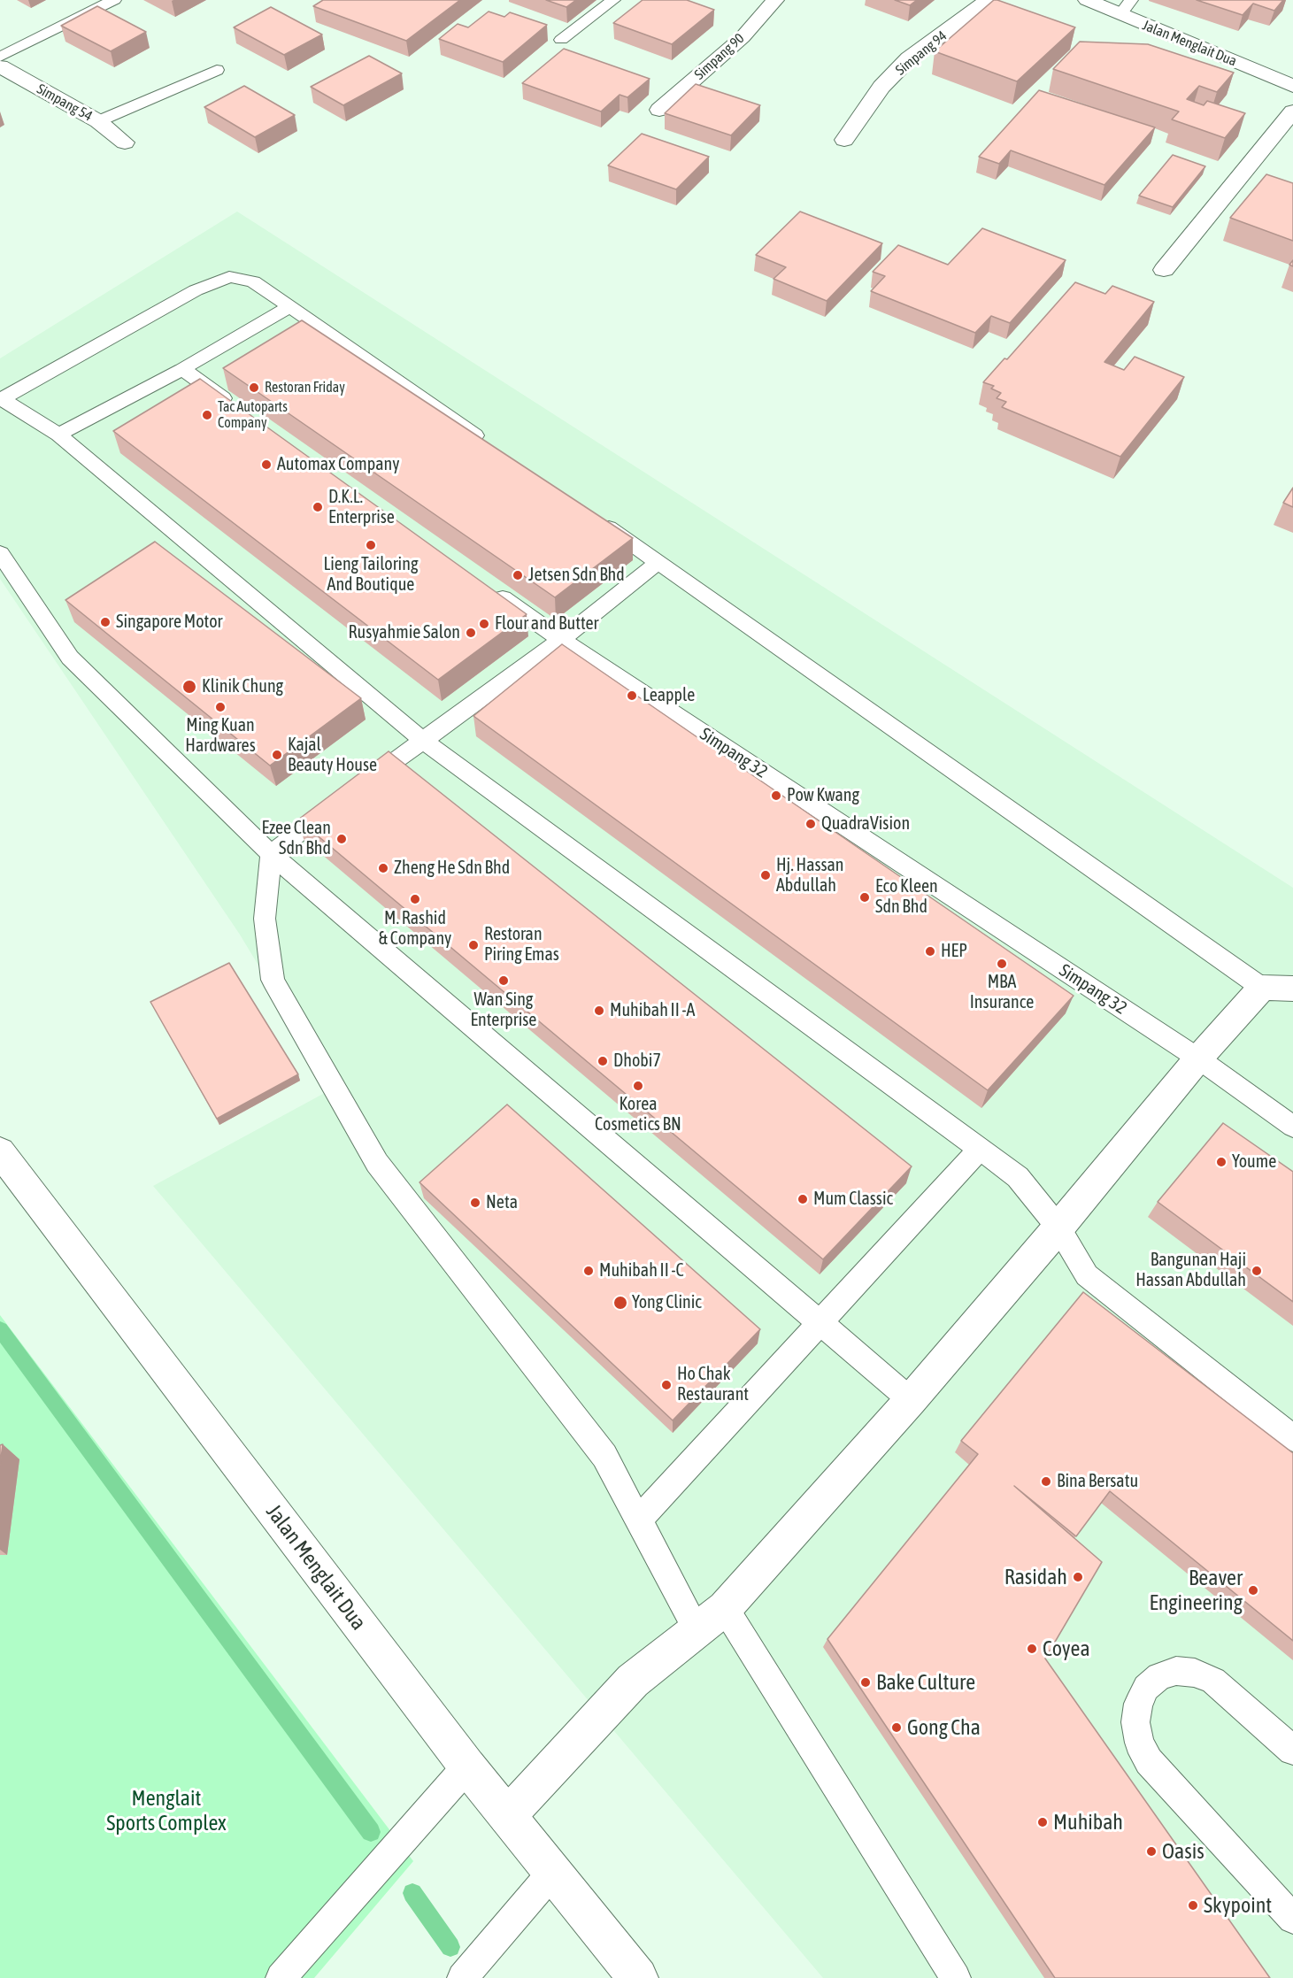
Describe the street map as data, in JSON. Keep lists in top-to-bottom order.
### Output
{
  "streets": {
    "street": [
      "Jalan Menglait Dua",
      "Simpang 94",
      "Simpang 90",
      "Simpang 54"
    ],
    "lane": ["Simpang 32"]
  },
  "parks": ["Menglait Sports Complex"],
  "places": [
    "Restoran Friday",
    "Tac Autoparts Company",
    "Automax Company",
    "D.K.L. Enterprise",
    "Lieng Tailoring And Boutique",
    "Jetsen Sdn Bhd",
    "Singapore Motor",
    "Flour and Butter",
    "Rusyahmie Salon",
    "Klinik Chung",
    "Leapple",
    "Ming Kuan Hardwares",
    "Kajal Beauty House",
    "Pow Kwang",
    "QuadraVision",
    "Ezee Clean Sdn Bhd",
    "Zheng He Sdn Bhd",
    "Hj. Hassan Abdullah",
    "Eco Kleen Sdn Bhd",
    "M. Rashid & Company",
    "Restoran Piring Emas",
    "HEP",
    "MBA Insurance",
    "Wan Sing Enterprise",
    "Muhibah II -A",
    "Dhobi7",
    "Korea Cosmetics BN",
    "Youme",
    "Mum Classic",
    "Neta",
    "Muhibah II -C",
    "Bangunan Haji Hassan Abdullah",
    "Yong Clinic",
    "Ho Chak Restaurant",
    "Bina Bersatu",
    "Rasidah",
    "Beaver Engineering",
    "Coyea",
    "Bake Culture",
    "Gong Cha",
    "Muhibah",
    "Oasis",
    "Skypoint"
  ]
}
